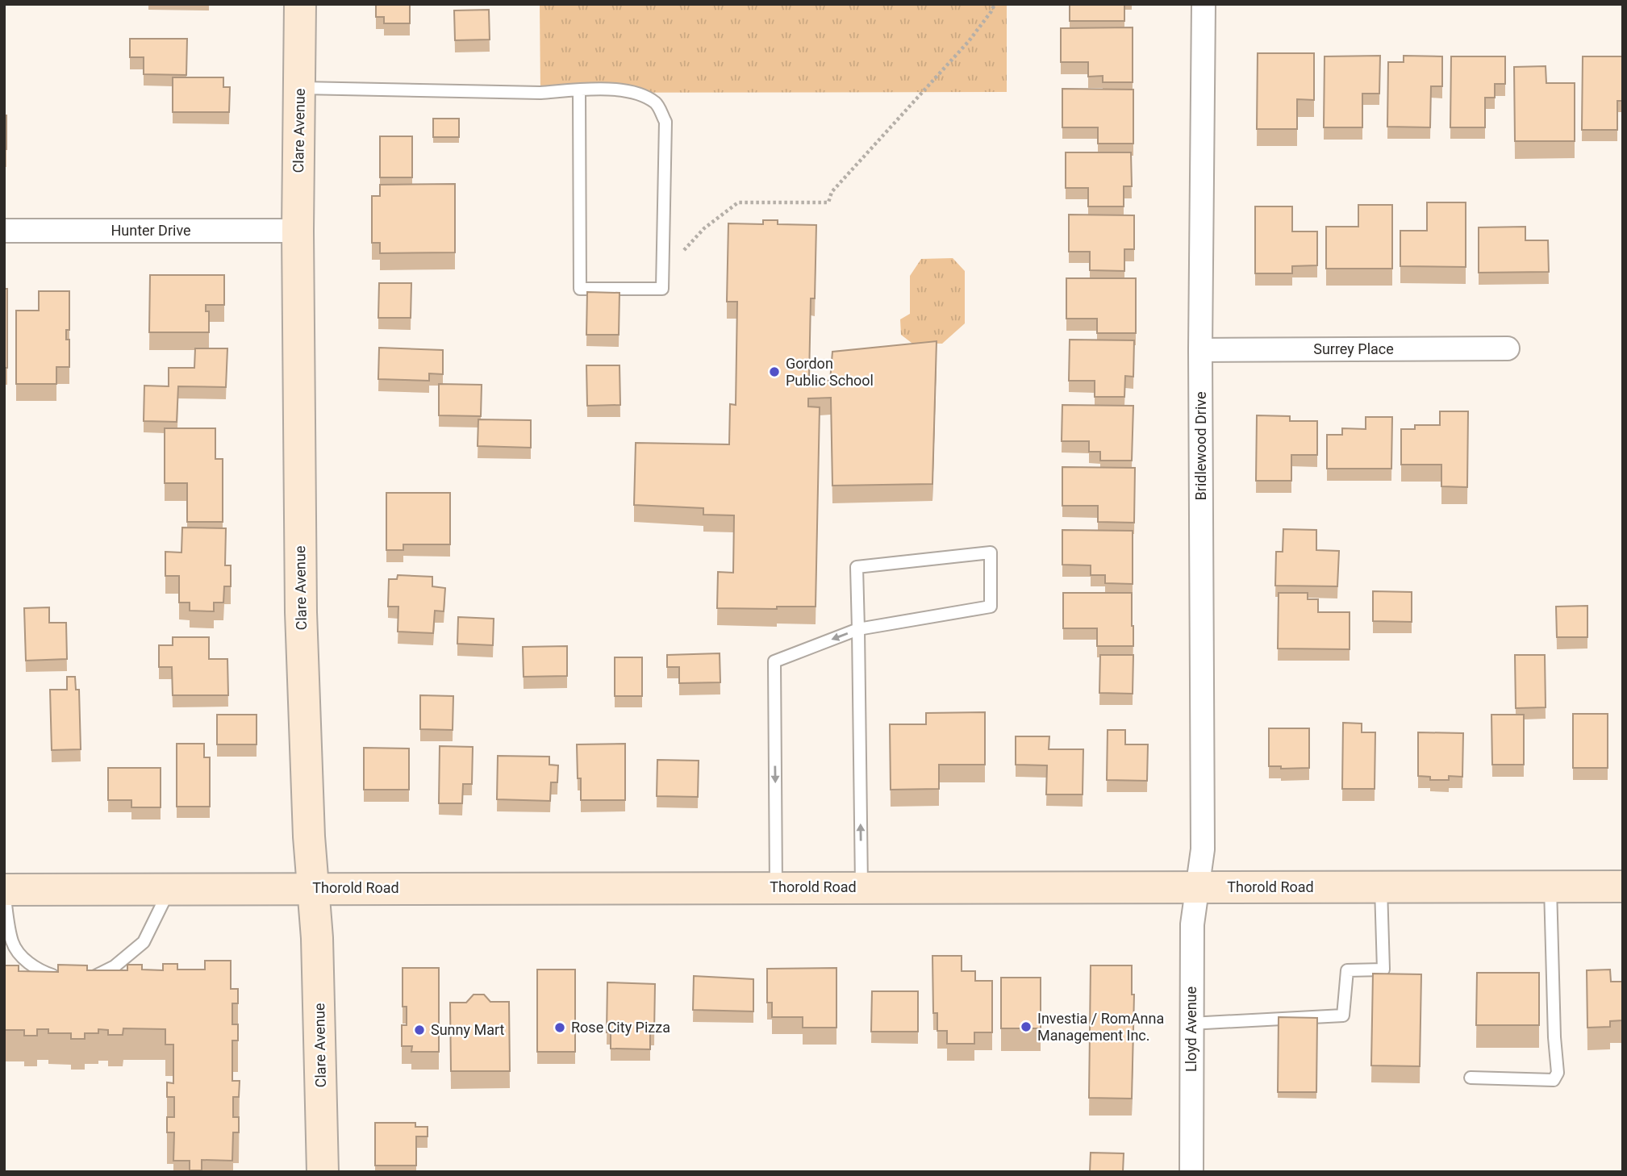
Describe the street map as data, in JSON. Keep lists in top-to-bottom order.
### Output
{
  "streets": {
    "street": [
      "Clare Avenue",
      "Hunter Drive",
      "Surrey Place",
      "Bridlewood Drive",
      "Thorold Road",
      "Lloyd Avenue"
    ]
  },
  "crossings": [
    ["Clare Avenue", "Hunter Drive"],
    ["Clare Avenue", "Thorold Road"],
    ["Surrey Place", "Bridlewood Drive"],
    ["Bridlewood Drive", "Thorold Road"],
    ["Bridlewood Drive", "Lloyd Avenue"],
    ["Thorold Road", "Lloyd Avenue"]
  ],
  "places": [
    "Gordon Public School",
    "Investia / RomAnna Management Inc.",
    "Rose City Pizza",
    "Sunny Mart"
  ]
}
